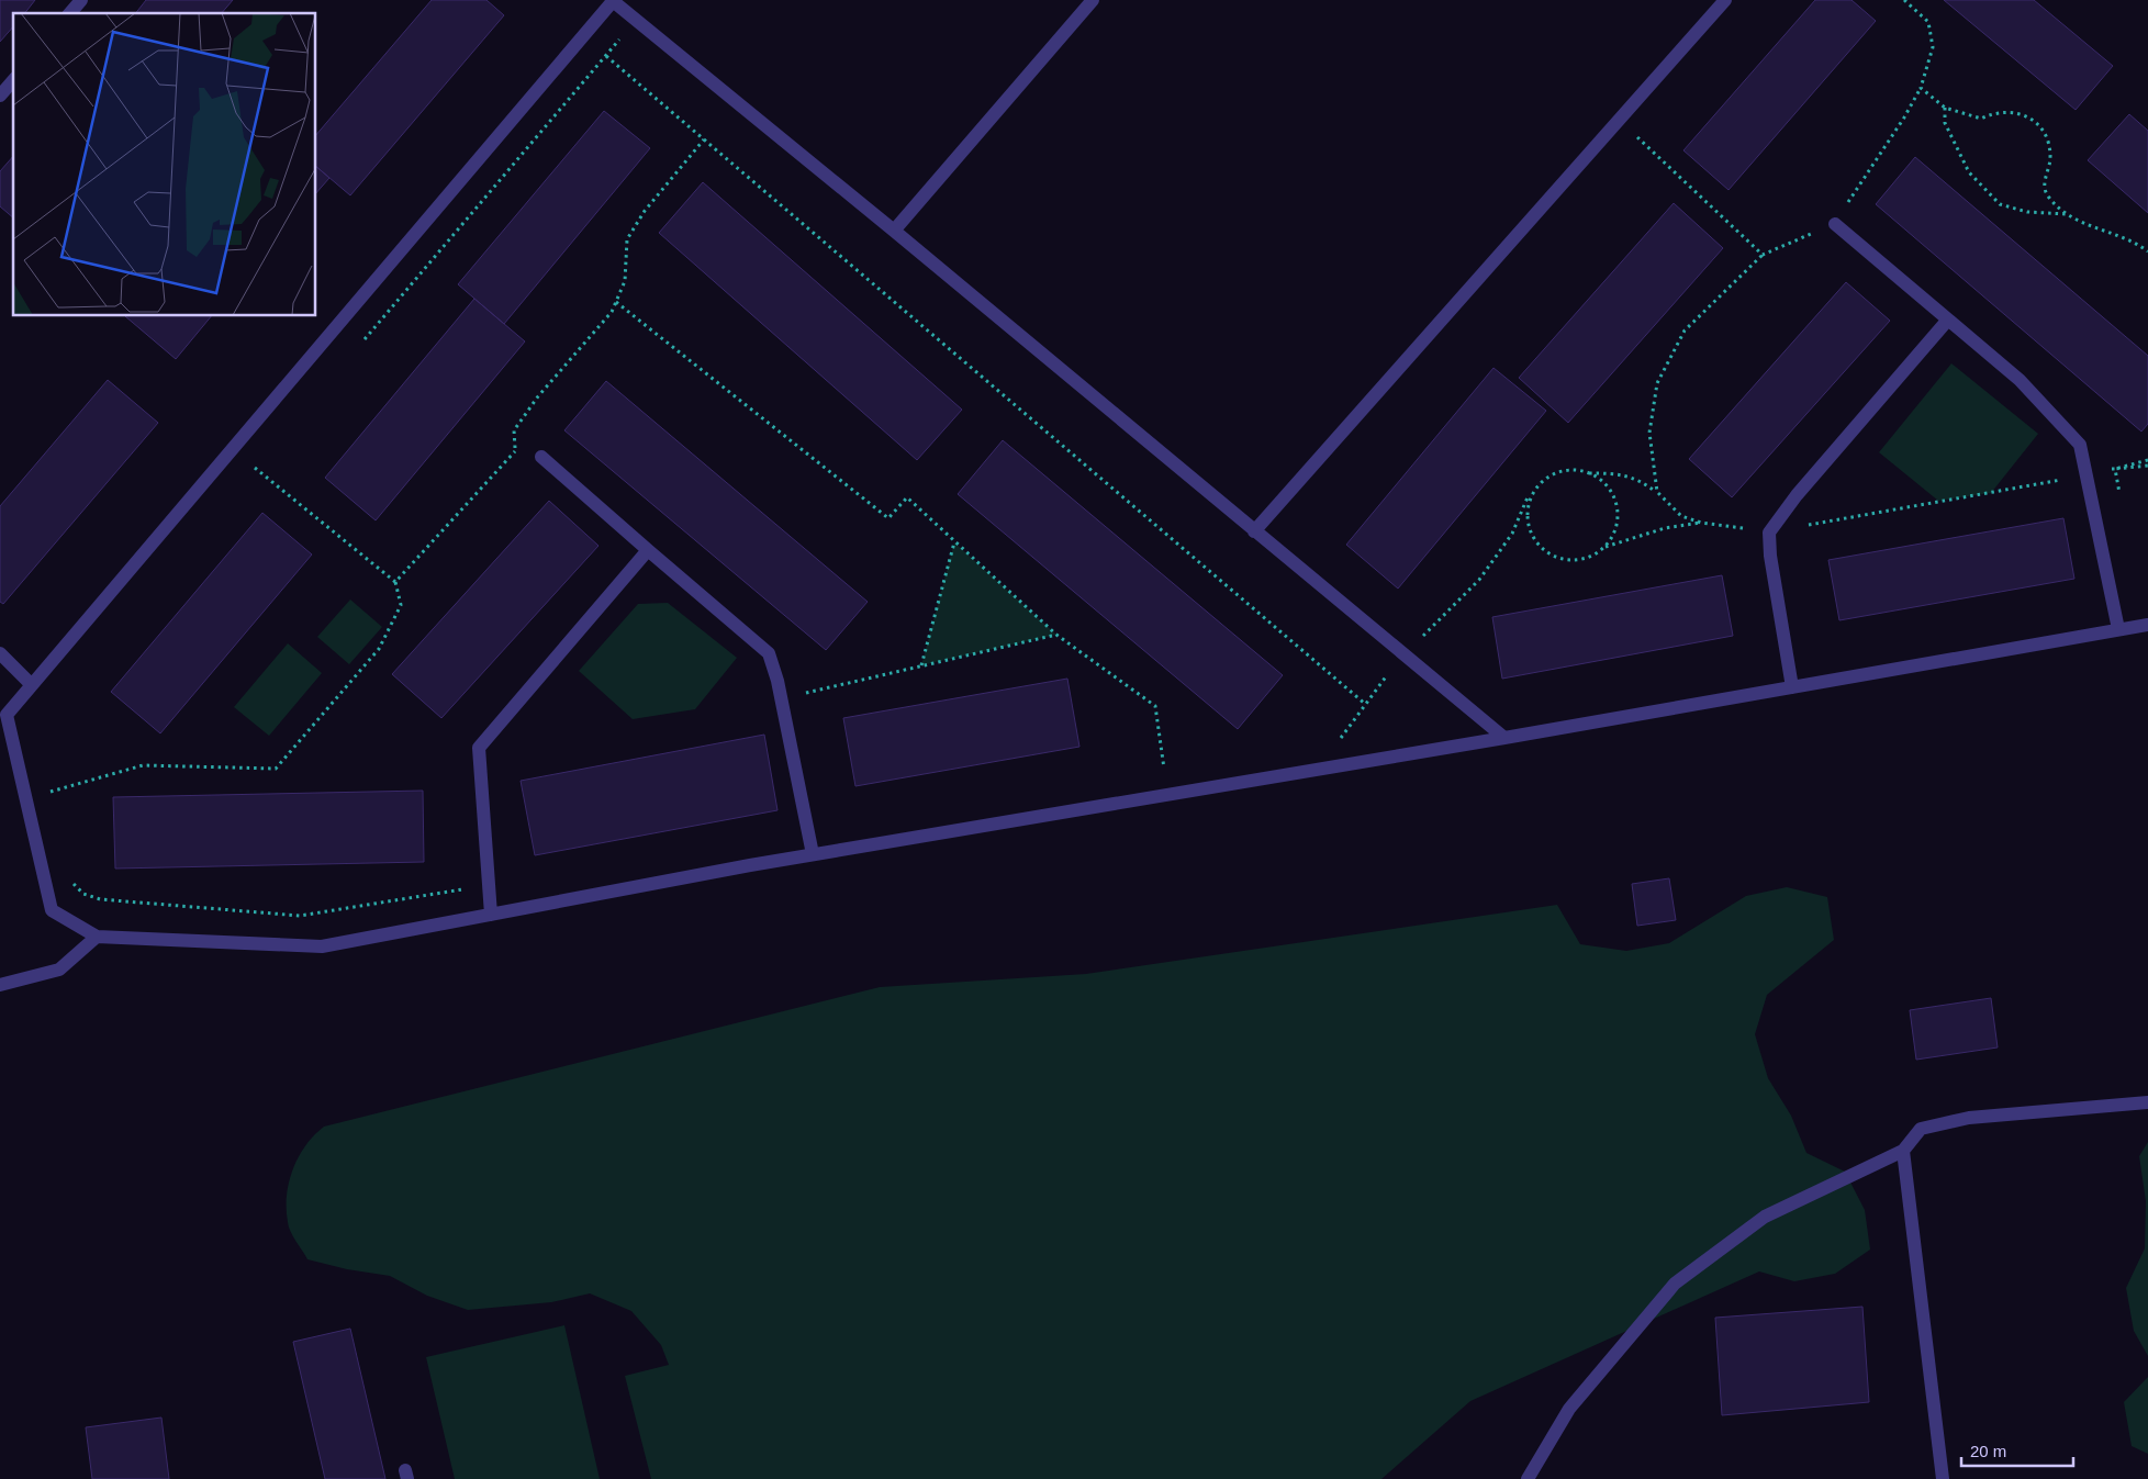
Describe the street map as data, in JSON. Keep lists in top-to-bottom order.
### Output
{
  "scale_bar": "20 m"
}
